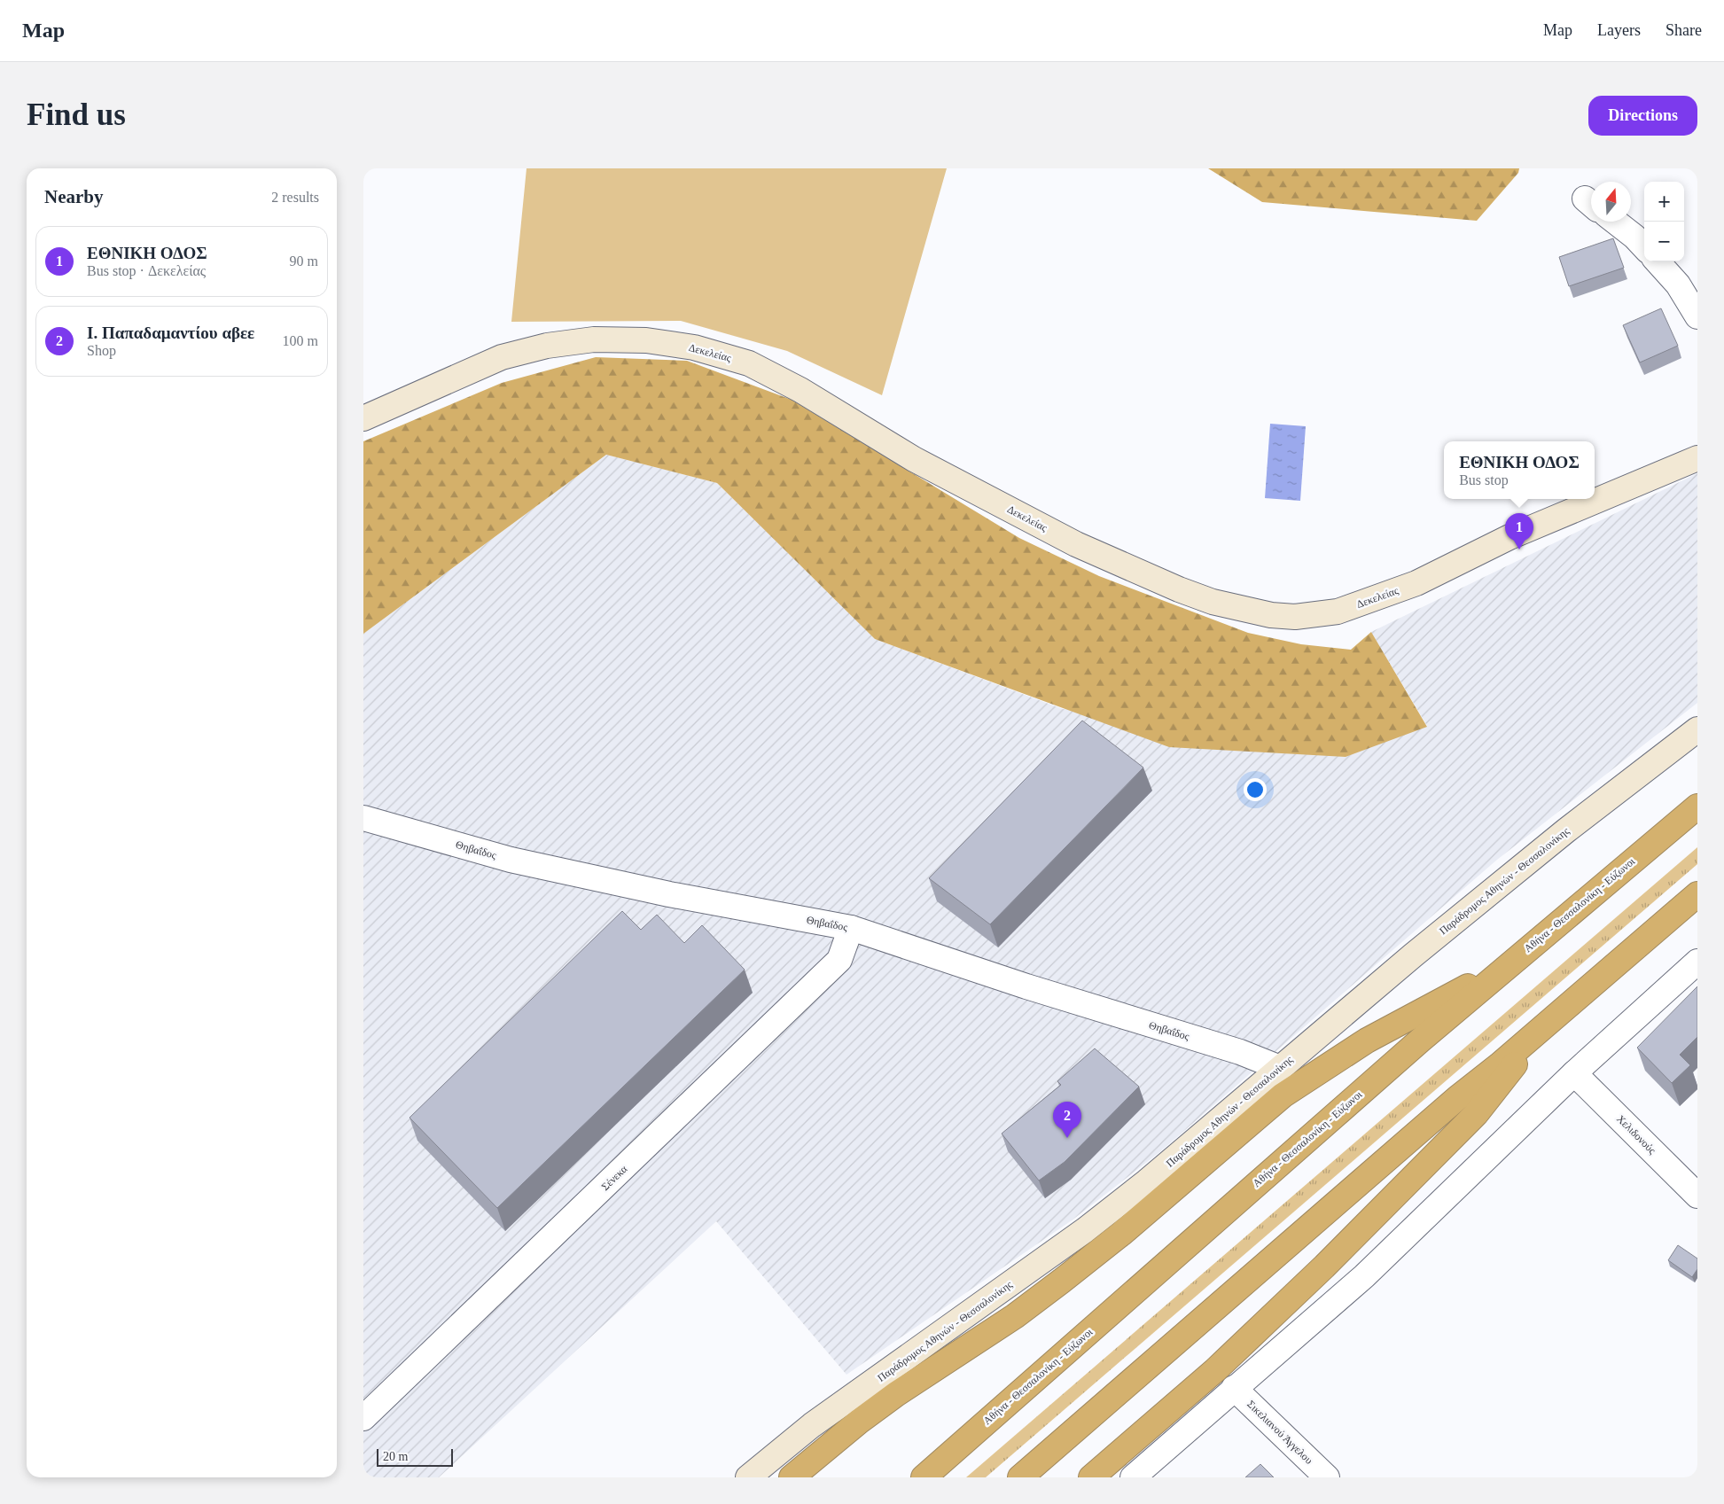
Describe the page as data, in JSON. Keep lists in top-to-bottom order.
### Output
{
  "streets": {
    "highway": ["Αθήνα - Θεσσαλονίκη - Εύζωνοι"],
    "main road": ["Δεκελείας", "Παράδρομος Αθηνών - Θεσσαλονίκης"],
    "street": [
      "Θηβαΐδος",
      "Χελιδονούς",
      "Σένεκα",
      "Σικελιανού Άγγελου"
    ]
  },
  "crossings": [
    ["Θηβαΐδος", "Παράδρομος Αθηνών - Θεσσαλονίκης"],
    ["Θηβαΐδος", "Σένεκα"]
  ],
  "scale_bar": "20 m",
  "north": "top",
  "page": {
    "header": "Map",
    "nav": ["Map", "Layers", "Share"],
    "buttons": "Directions",
    "title": "Find us",
    "heading": ["Nearby", "2 results"],
    "map_buttons": ["+", "−"],
    "list": [
      {
        "mark": "1",
        "name": "ΕΘΝΙΚΗ ΟΔΟΣ",
        "note": "Bus stop · Δεκελείας",
        "value": "90 m"
      },
      {
        "mark": "2",
        "name": "Ι. Παπαδαμαντίου αβεε",
        "note": "Shop",
        "value": "100 m"
      }
    ],
    "popup": ["ΕΘΝΙΚΗ ΟΔΟΣ", "Bus stop"],
    "pins": ["1", "2"],
    "scale": "20 m"
  }
}
